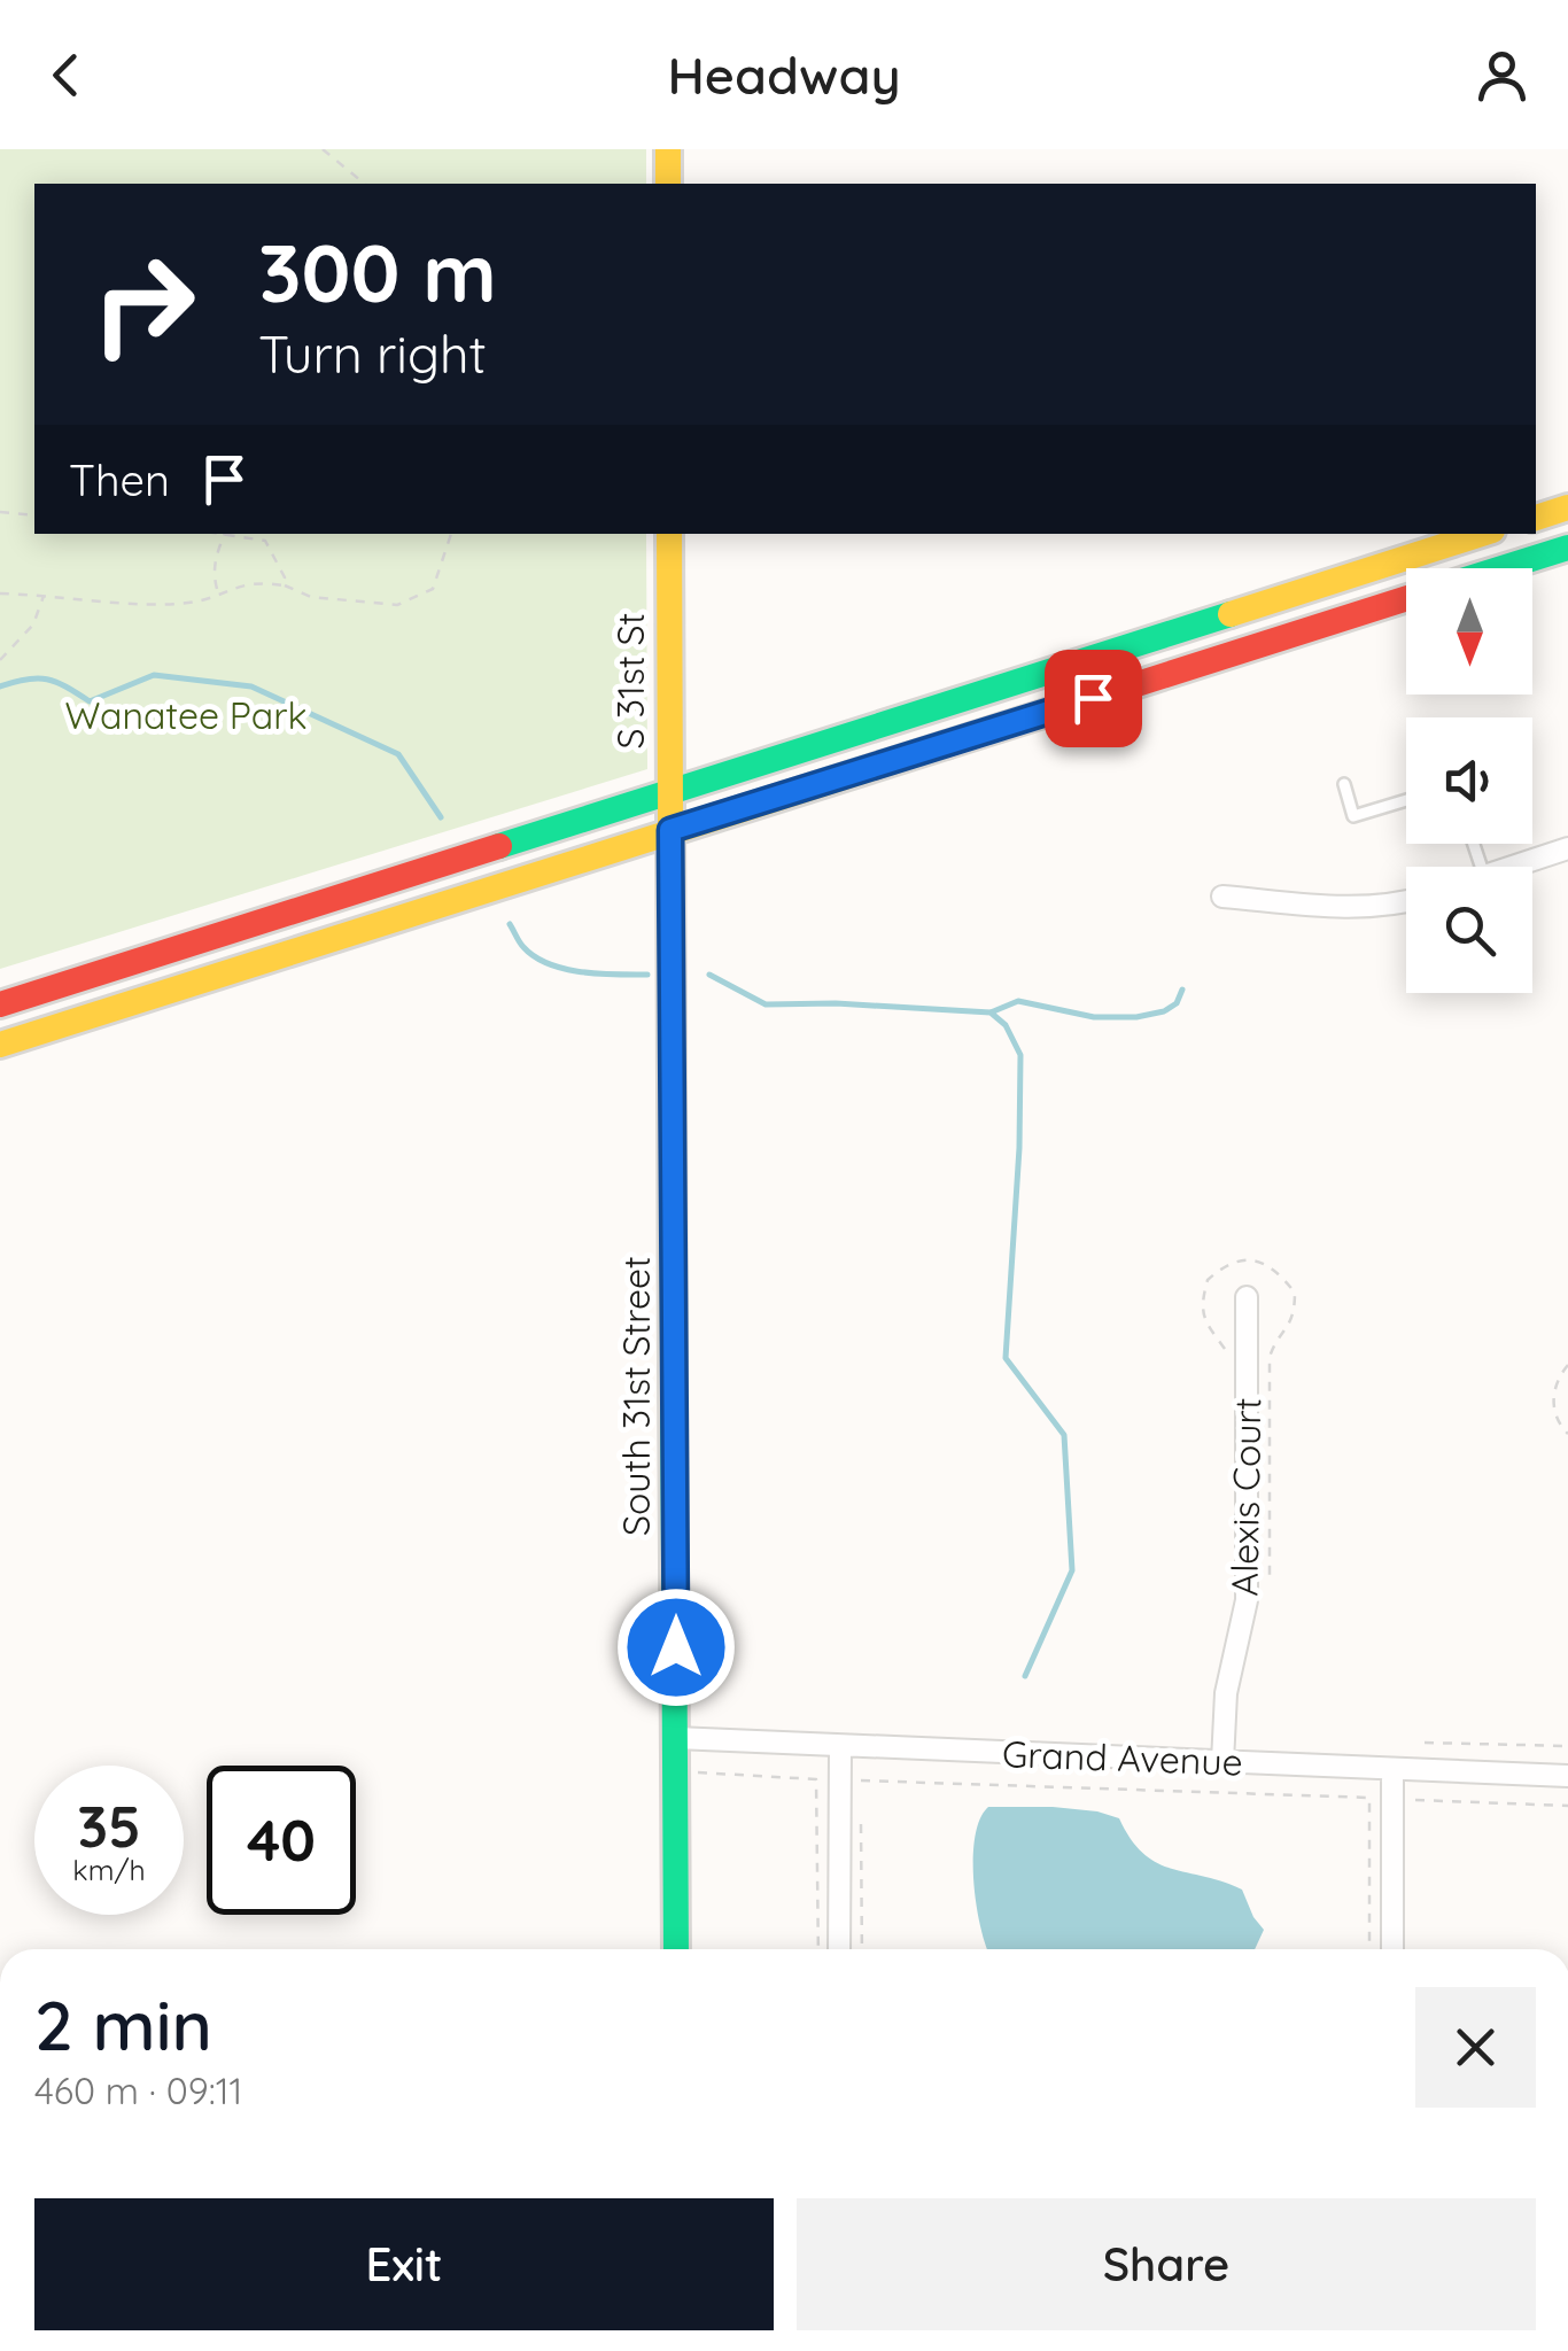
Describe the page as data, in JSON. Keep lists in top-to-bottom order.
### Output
{
  "streets": {
    "main road": ["S 31st St", "South 31st Street"],
    "street": ["Alexis Court", "Grand Avenue"]
  },
  "crossings": [
    ["S 31st St", "South 31st Street"],
    ["South 31st Street", "Grand Avenue"],
    ["Alexis Court", "Grand Avenue"]
  ],
  "parks": ["Wanatee Park"],
  "north": "bottom",
  "page": {
    "header": "Headway",
    "turn": ["300 m", "Turn right"],
    "then": "Then",
    "speed": "35 km/h",
    "limit": "40",
    "heading": ["2 min", "460 m · 09:11"],
    "buttons": ["Exit", "Share"]
  }
}
